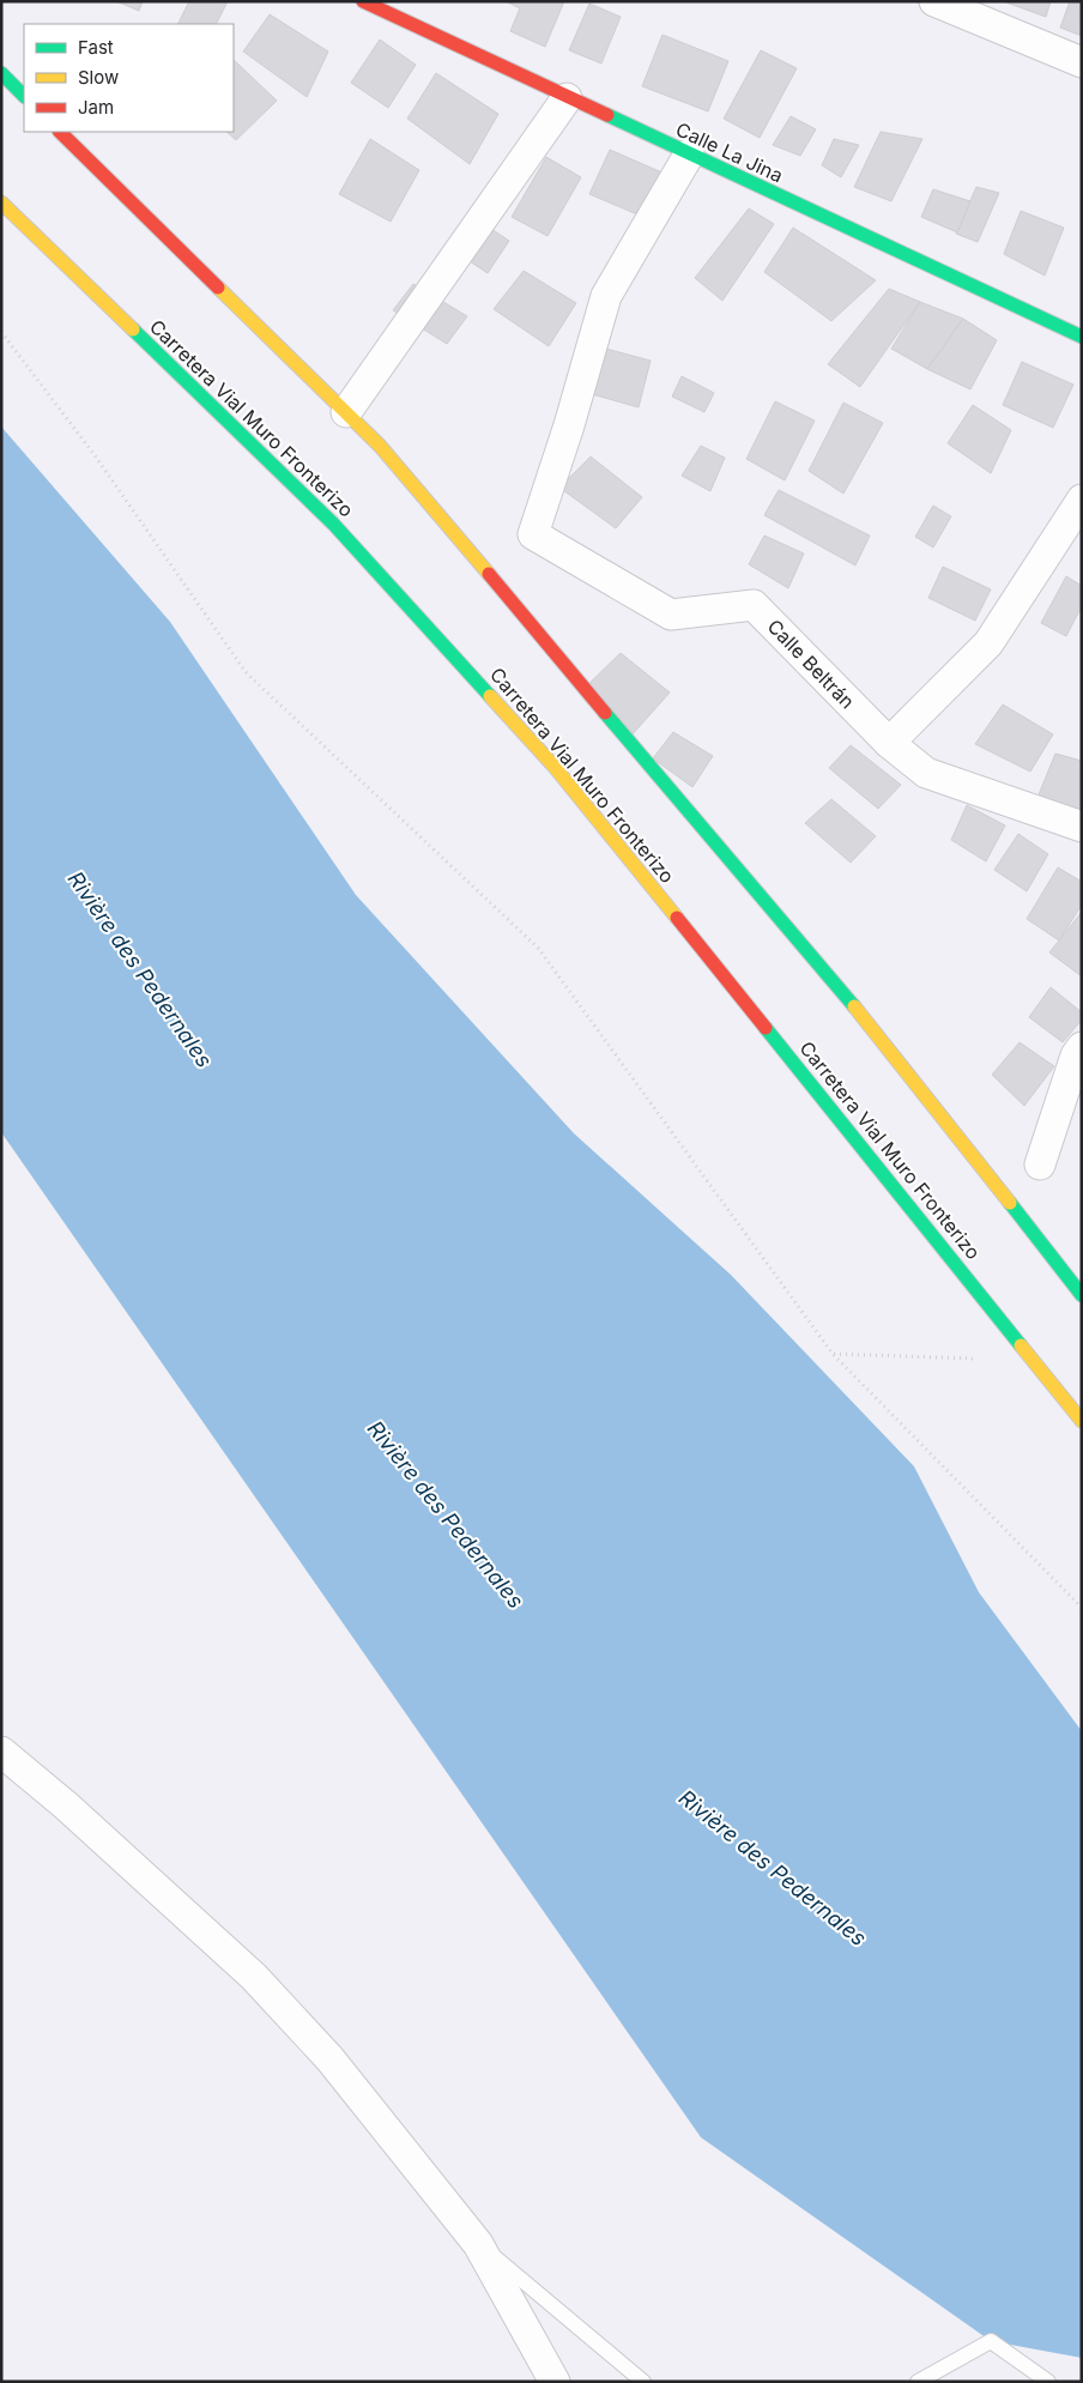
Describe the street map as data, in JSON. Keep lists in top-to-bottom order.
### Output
{
  "streets": {
    "street": ["Calle La Jina", "Carretera Vial Muro Fronterizo", "Calle Beltrán"]
  },
  "crossings": [
    ["Calle La Jina", "Calle Beltrán"]
  ],
  "water": ["Rivière des Pedernales"],
  "legend": ["Fast", "Slow", "Jam"]
}
